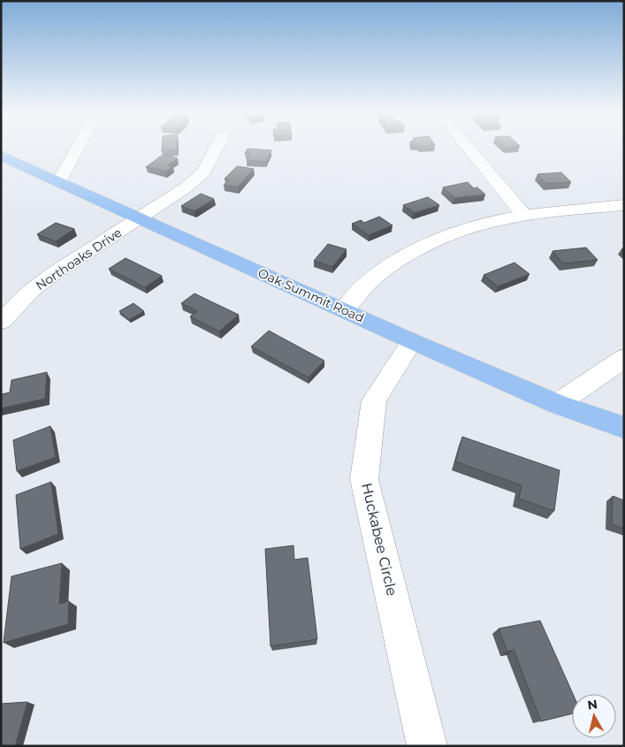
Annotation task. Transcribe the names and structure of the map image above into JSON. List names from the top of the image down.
{
  "streets": {
    "main road": ["Oak Summit Road"],
    "street": ["Northoaks Drive", "Huckabee Circle"]
  },
  "crossings": [
    ["Northoaks Drive", "Oak Summit Road"],
    ["Oak Summit Road", "Huckabee Circle"]
  ],
  "north": "top"
}
